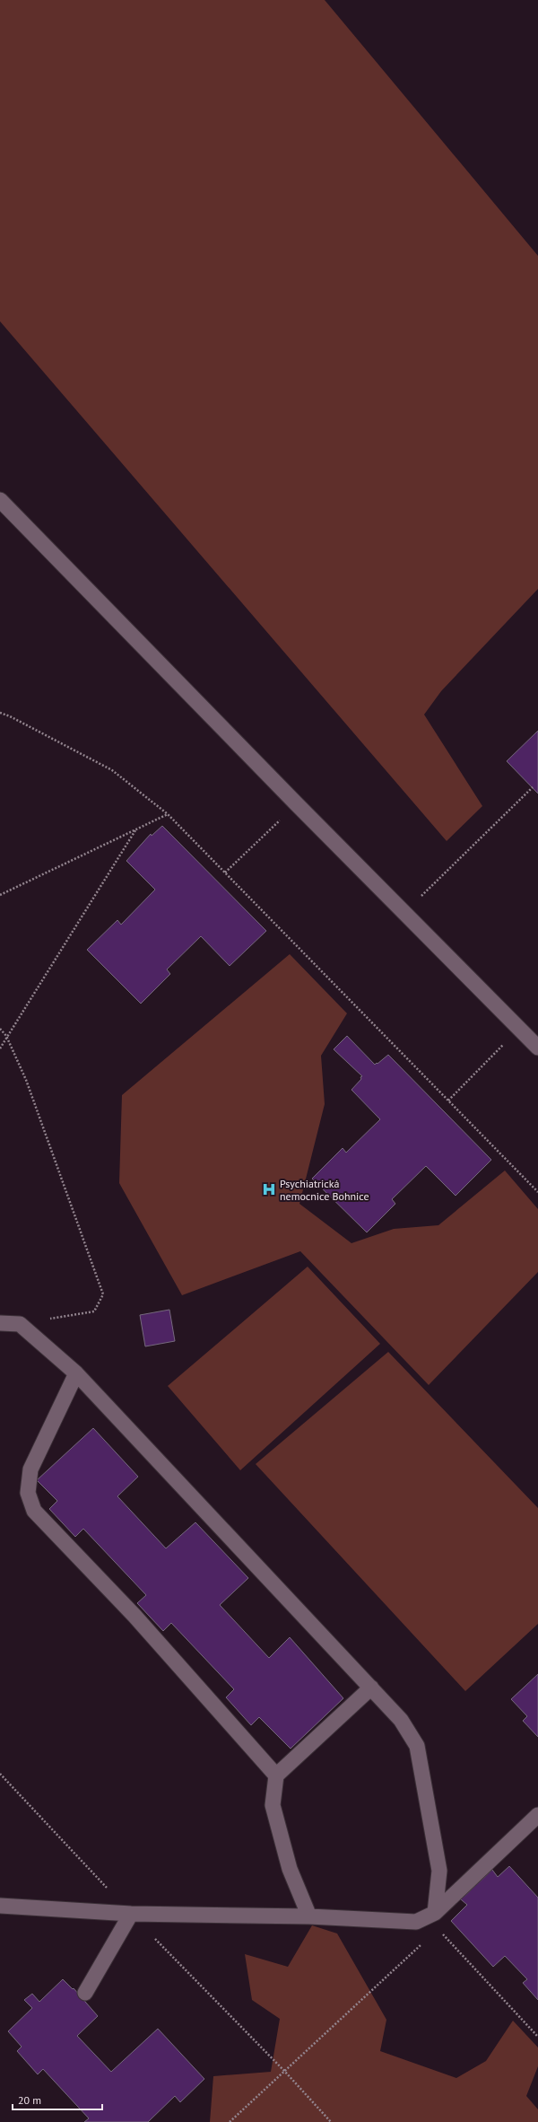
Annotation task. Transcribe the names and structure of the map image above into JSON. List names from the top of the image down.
{
  "places": {
    "hospital": ["Psychiatrická nemocnice Bohnice"]
  },
  "scale_bar": "20 m"
}
